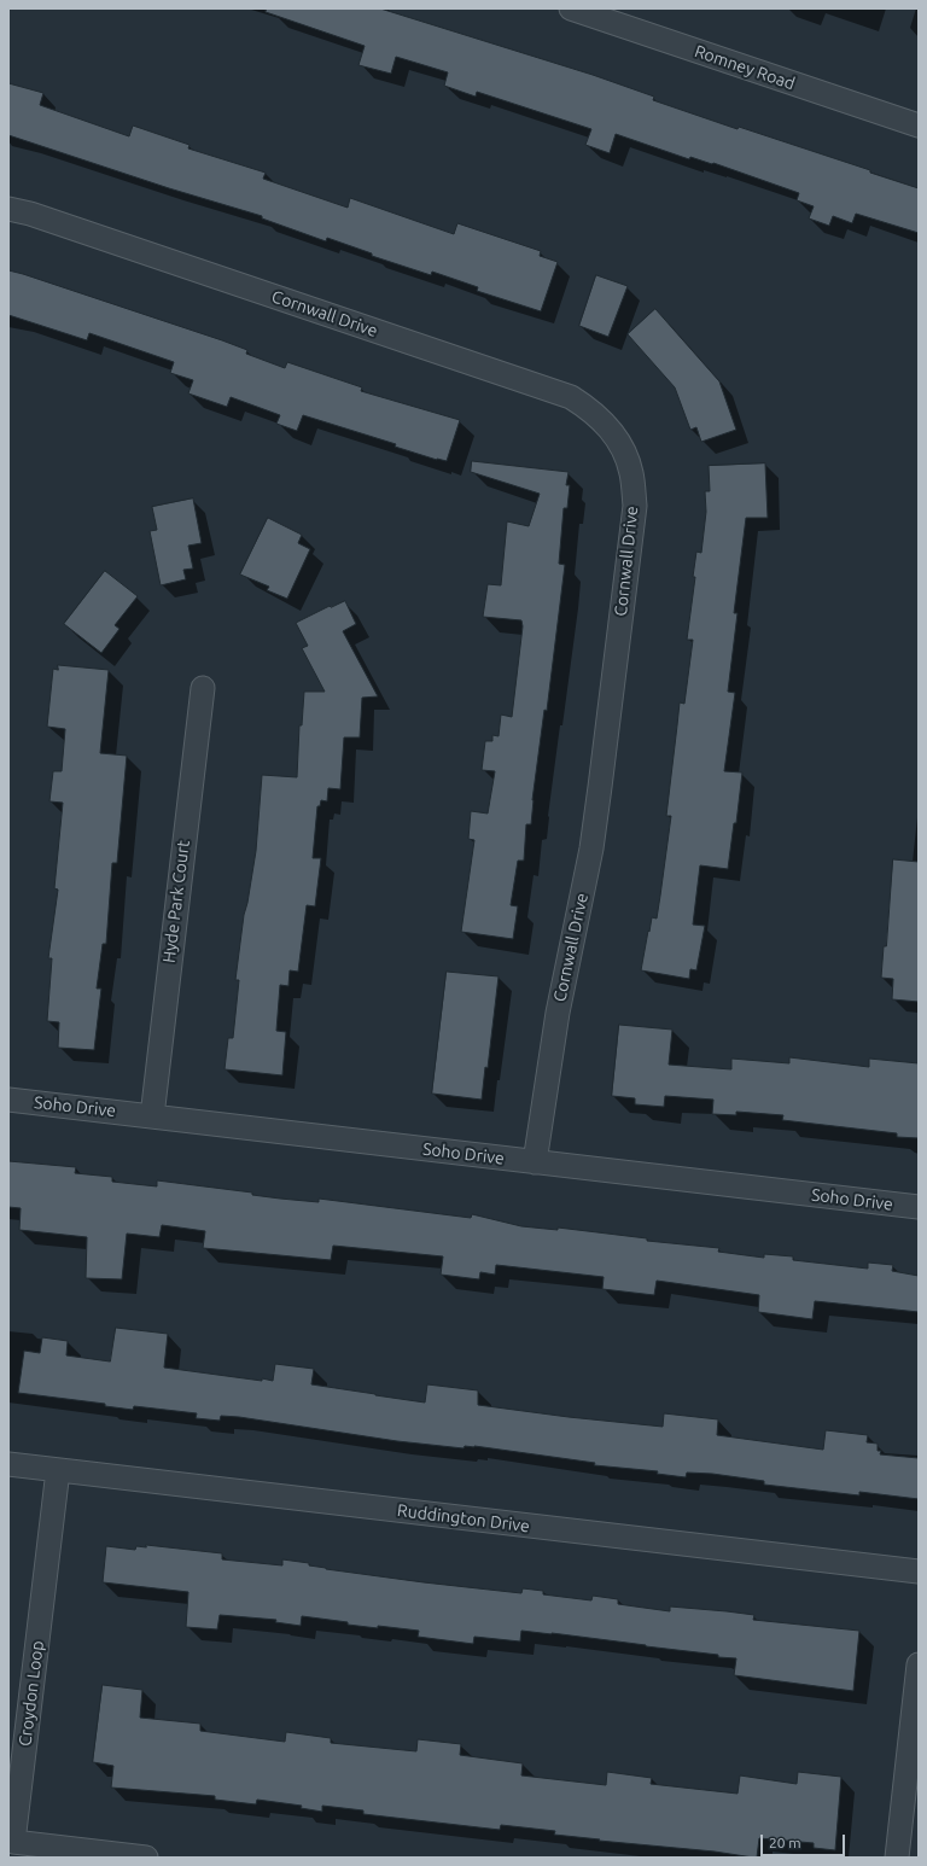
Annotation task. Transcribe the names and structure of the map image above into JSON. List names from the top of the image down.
{
  "streets": {
    "street": [
      "Romney Road",
      "Cornwall Drive",
      "Hyde Park Court",
      "Soho Drive",
      "Ruddington Drive",
      "Croydon Loop"
    ]
  },
  "crossings": [
    ["Cornwall Drive", "Soho Drive"],
    ["Hyde Park Court", "Soho Drive"],
    ["Ruddington Drive", "Croydon Loop"]
  ],
  "scale_bar": "20 m"
}
